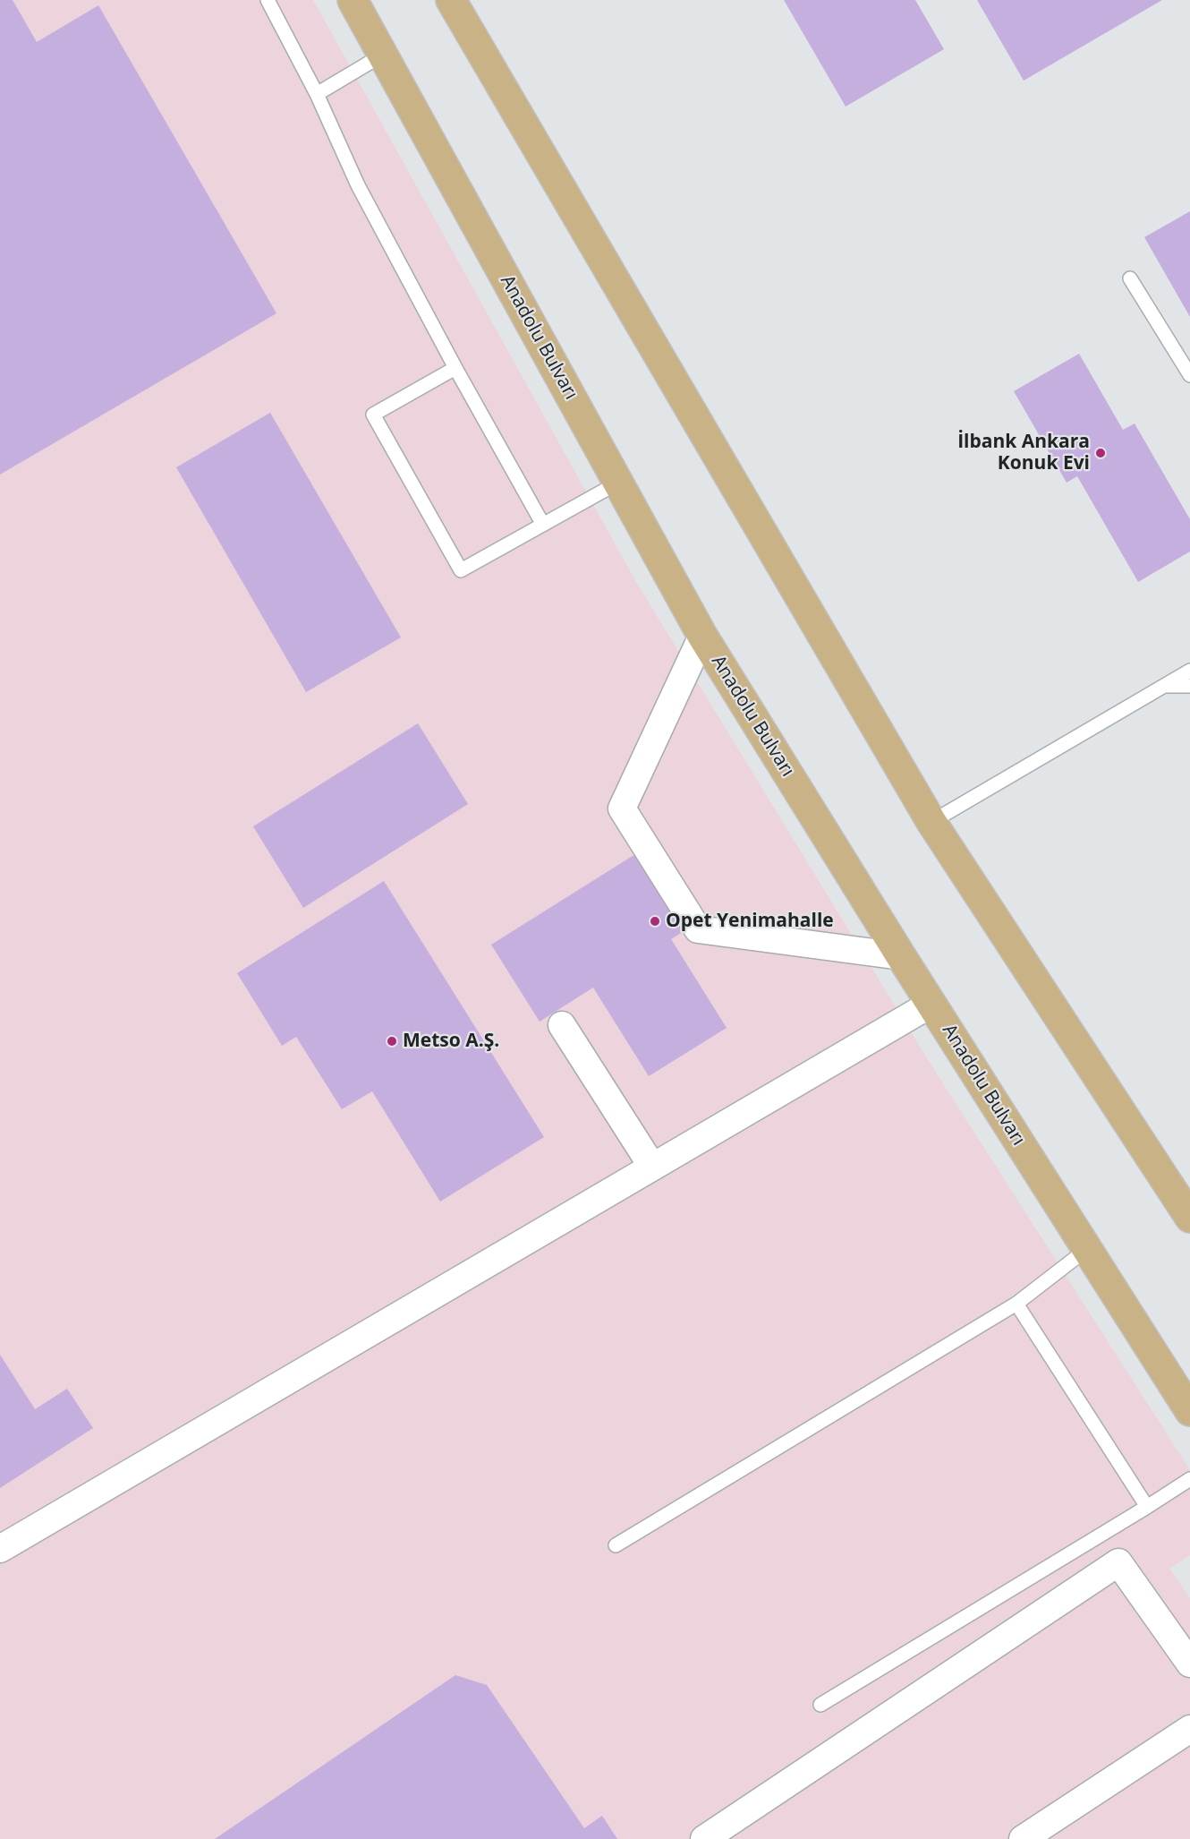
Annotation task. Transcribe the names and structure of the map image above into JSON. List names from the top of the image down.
{
  "streets": {
    "main road": ["Anadolu Bulvarı"]
  },
  "places": ["İlbank Ankara Konuk Evi", "Opet Yenimahalle", "Metso A.Ş."]
}
